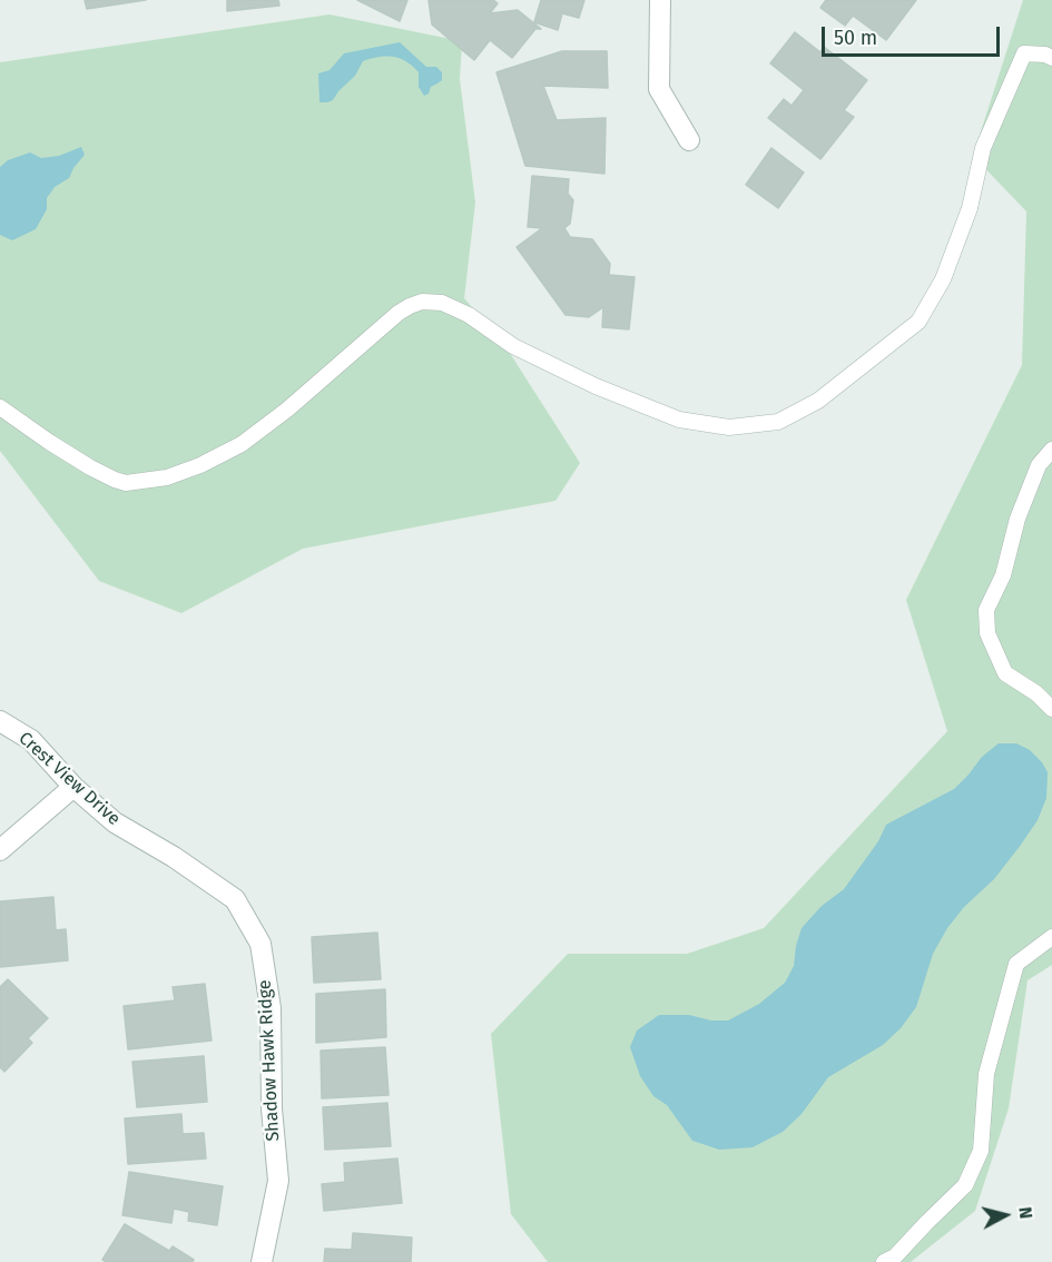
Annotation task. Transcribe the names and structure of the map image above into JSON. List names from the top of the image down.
{
  "streets": {
    "street": ["Crest View Drive", "Shadow Hawk Ridge"]
  },
  "crossings": [
    ["Crest View Drive", "Shadow Hawk Ridge"]
  ],
  "scale_bar": "50 m",
  "north": "right"
}
